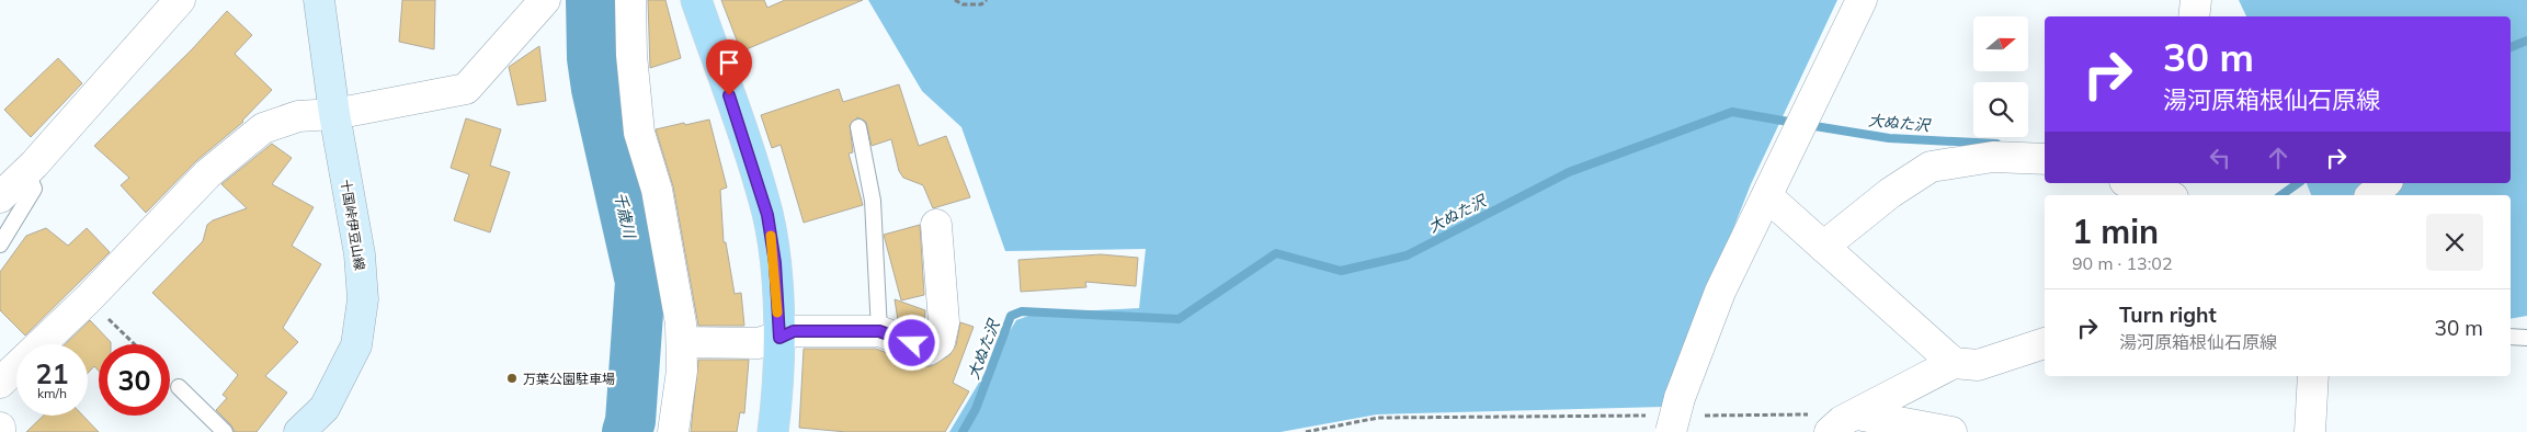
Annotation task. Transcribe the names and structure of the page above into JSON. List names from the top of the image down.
{
  "streets": {
    "main road": ["十国峠伊豆山線"]
  },
  "water": ["大ぬた沢", "千歳川"],
  "places": ["万葉公園駐車場"],
  "north": "right",
  "page": {
    "turn": ["30 m", "湯河原箱根仙石原線"],
    "heading": ["1 min", "90 m · 13:02"],
    "list": [
      {
        "name": "Turn right",
        "note": "湯河原箱根仙石原線",
        "value": "30 m"
      }
    ],
    "speed": "21 km/h",
    "limit": "30"
  }
}
